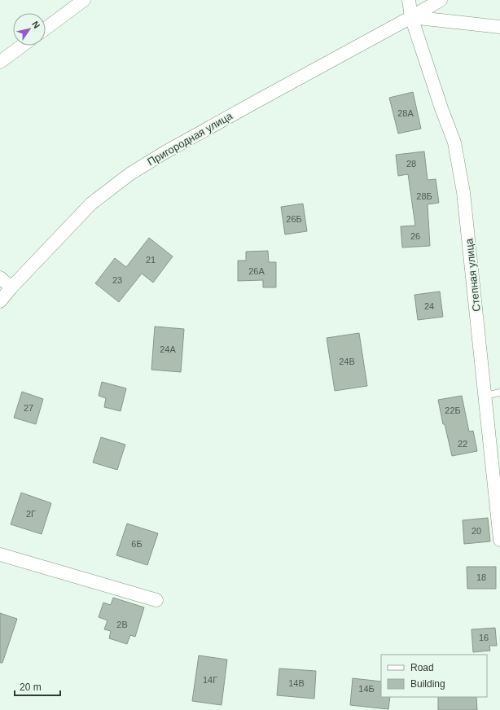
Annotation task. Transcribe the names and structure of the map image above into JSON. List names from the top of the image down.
{
  "streets": {
    "street": ["Пригородная улица", "Степная улица"]
  },
  "crossings": [
    ["Пригородная улица", "Степная улица"]
  ],
  "house_numbers": [
    "28А",
    "28",
    "28Б",
    "26Б",
    "26",
    "21",
    "26А",
    "23",
    "24",
    "24А",
    "24В",
    "27",
    "22Б",
    "22",
    "2Г",
    "20",
    "6Б",
    "18",
    "2В",
    "16",
    "14Г",
    "14В",
    "14Б"
  ],
  "legend": ["Road", "Building"],
  "scale_bar": "20 m",
  "north": "top right"
}
